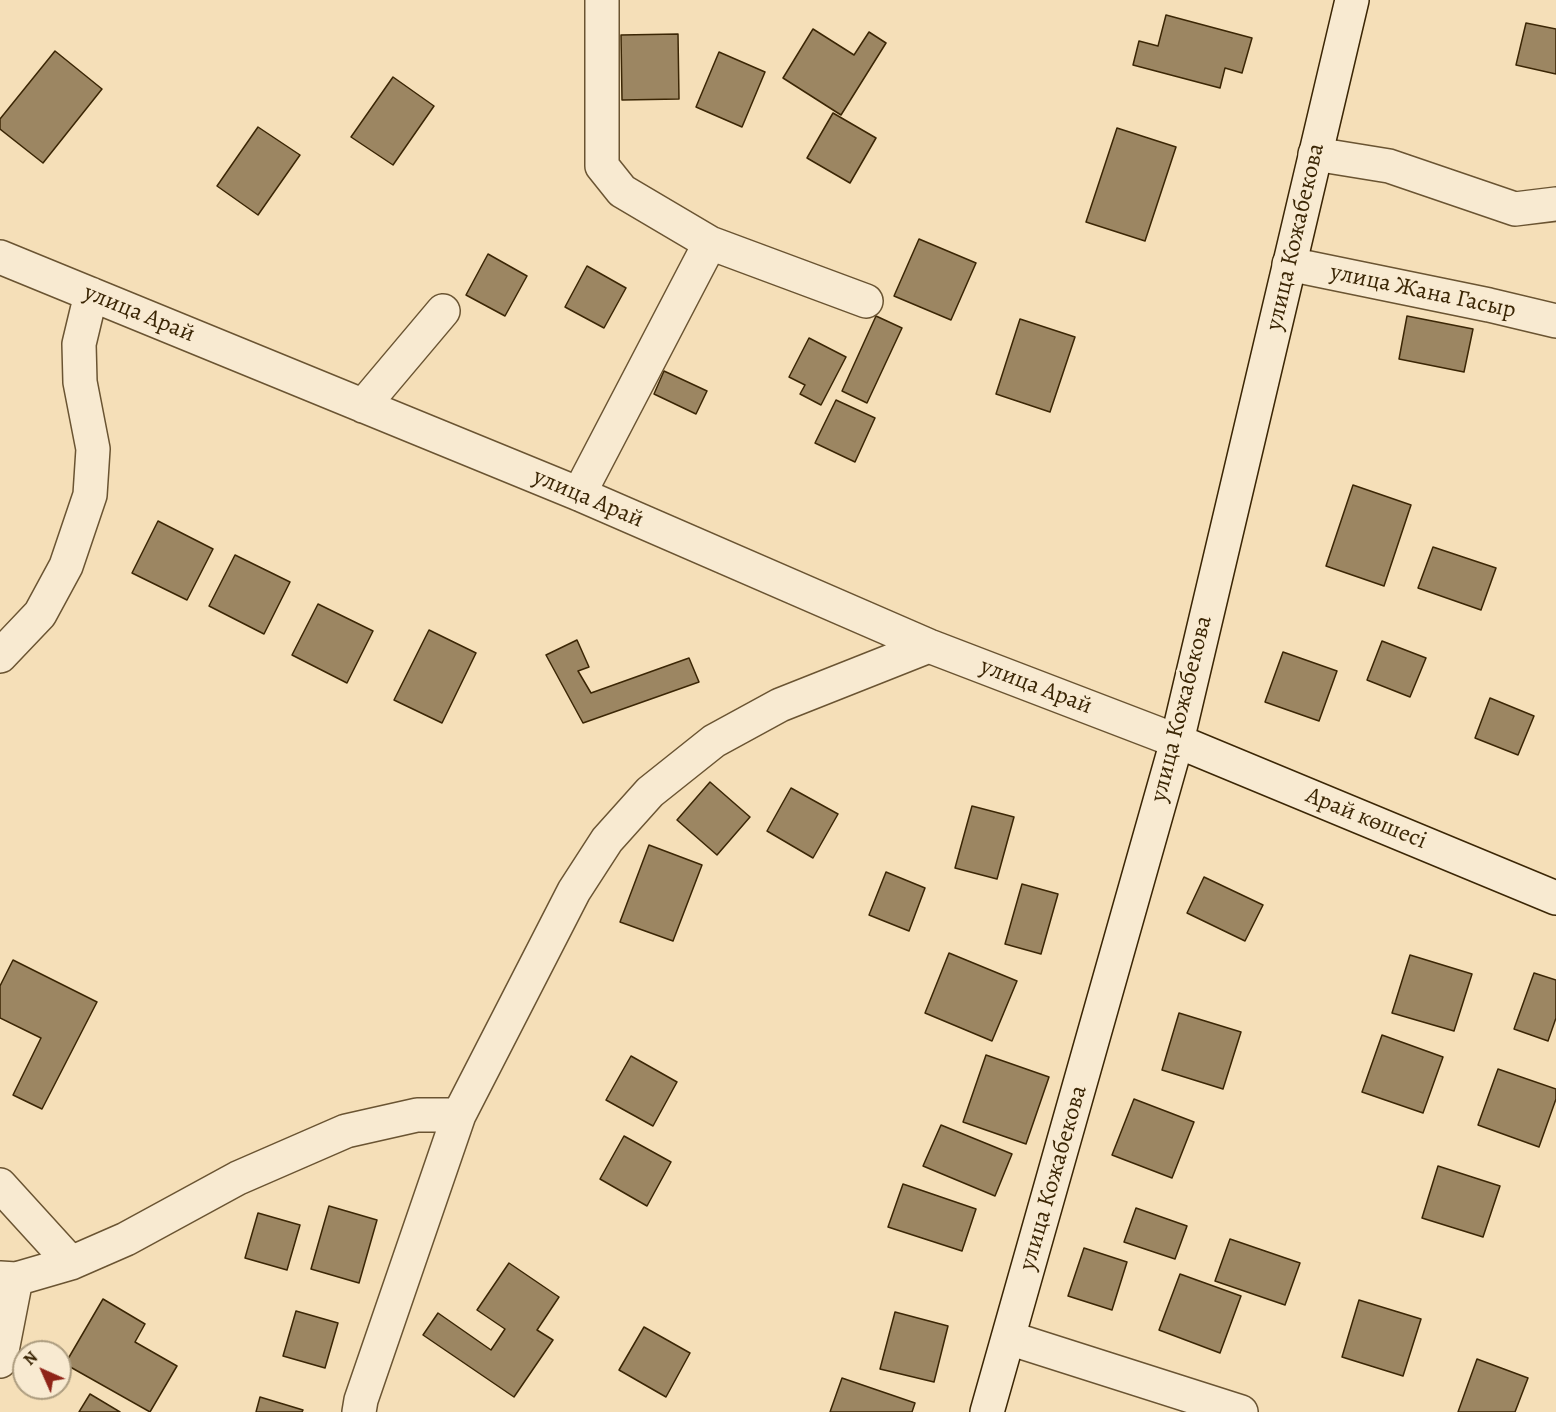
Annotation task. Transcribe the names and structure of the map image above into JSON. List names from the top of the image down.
{
  "streets": {
    "street": [
      "улица Кожабекова",
      "улица Жана Гасыр",
      "улица Арай",
      "Арай көшесі"
    ]
  },
  "crossings": [
    ["улица Кожабекова", "улица Жана Гасыр"],
    ["улица Кожабекова", "улица Арай"],
    ["улица Кожабекова", "Арай көшесі"],
    ["улица Арай", "Арай көшесі"]
  ],
  "north": "top left"
}
